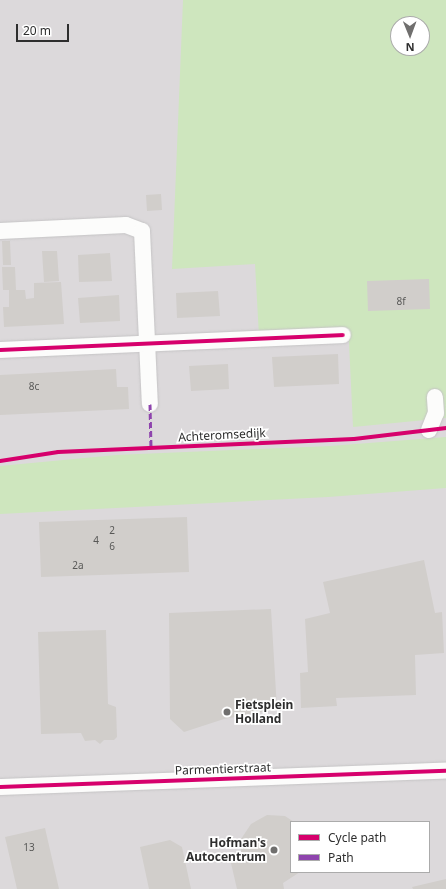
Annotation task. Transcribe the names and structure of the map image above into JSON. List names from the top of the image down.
{
  "streets": {
    "street": ["Parmentierstraat"],
    "cycle path": ["Achteromsedijk"]
  },
  "places": ["Fietsplein Holland", "Hofman's Autocentrum"],
  "house_numbers": [
    "8f",
    "8c",
    "2",
    "4",
    "6",
    "2a",
    "13"
  ],
  "legend": ["Cycle path", "Path"],
  "scale_bar": "20 m",
  "north": "bottom"
}
